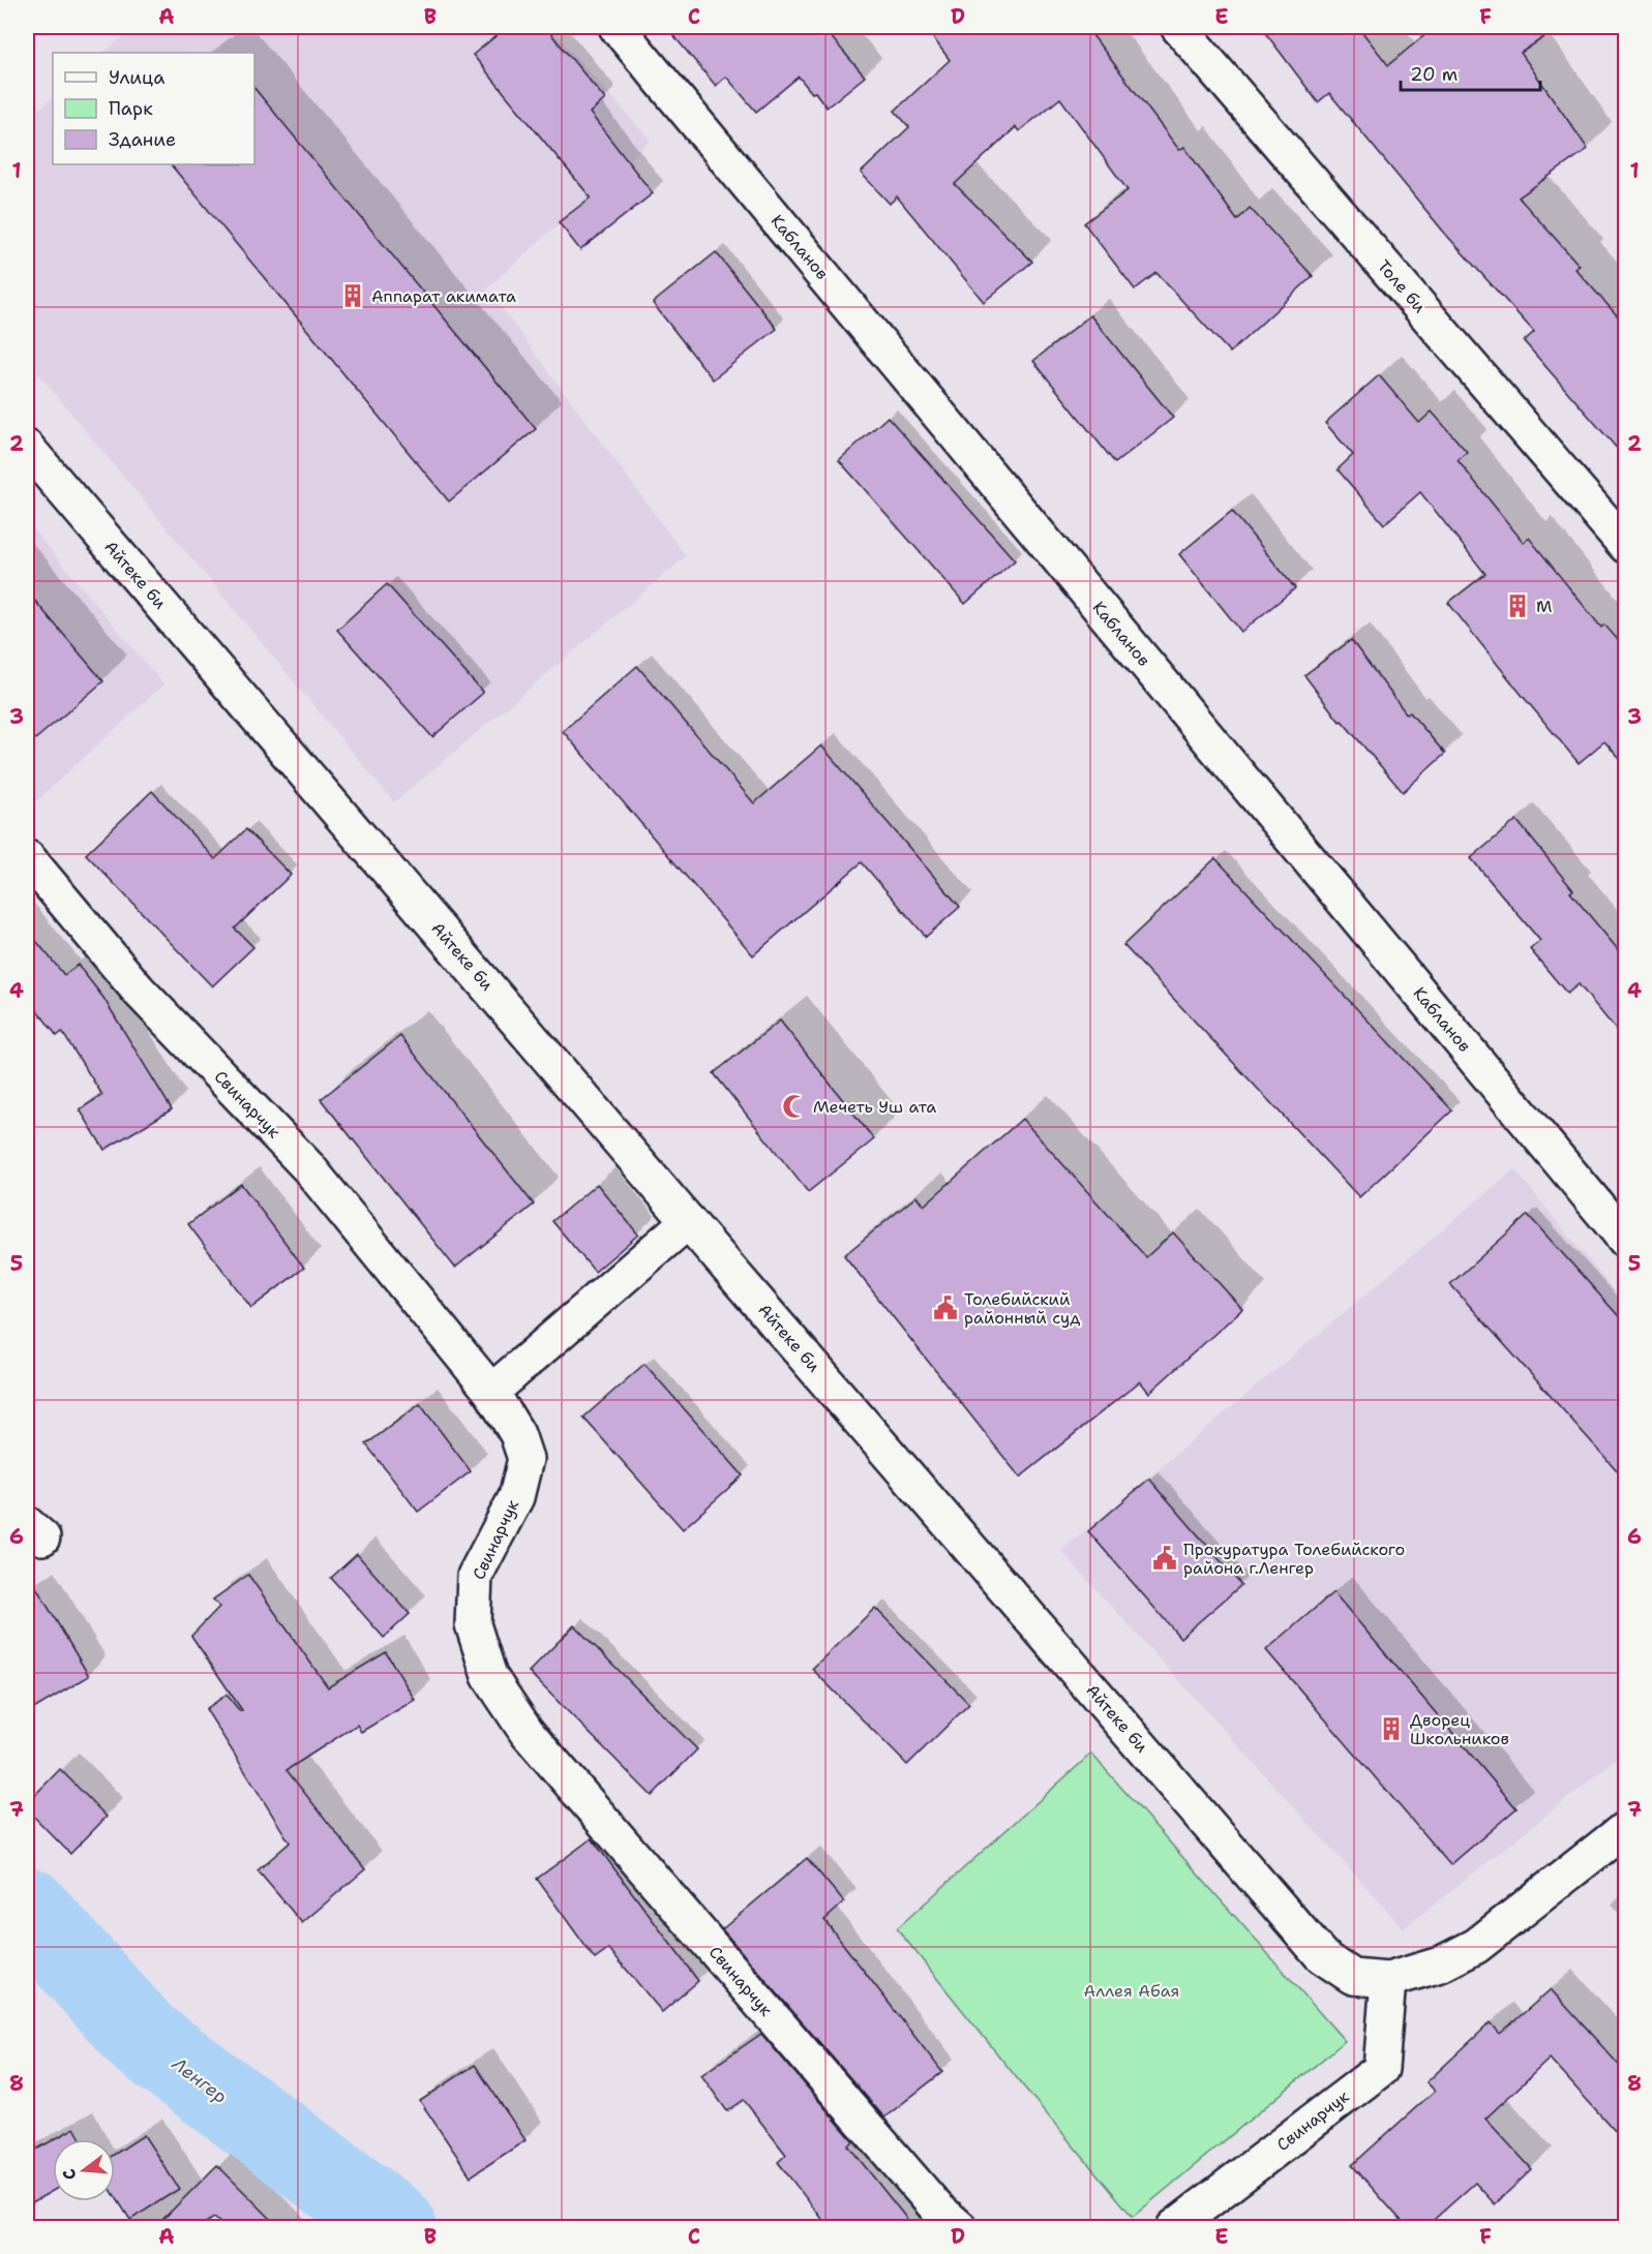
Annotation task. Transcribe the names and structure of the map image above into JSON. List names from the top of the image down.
{
  "streets": {
    "street": [
      "Кабланов",
      "Толе би",
      "Айтеке би",
      "Свинарчук"
    ]
  },
  "crossings": [
    ["Айтеке би", "Свинарчук"]
  ],
  "water": ["Ленгер"],
  "parks": ["Аллея Абая"],
  "places": {
    "building": ["Аппарат акимата", "M", "Дворец Школьников"],
    "mosque": ["Мечеть Уш ата"],
    "public building": ["Толебийский районный суд", "Прокуратура Толебийского района г.Ленгер"]
  },
  "legend": ["Улица", "Парк", "Здание"],
  "scale_bar": "20 m",
  "north": "left",
  "grid": {
    "columns": [
      "A",
      "B",
      "C",
      "D",
      "E",
      "F"
    ],
    "rows": [
      "1",
      "2",
      "3",
      "4",
      "5",
      "6",
      "7",
      "8"
    ]
  }
}
